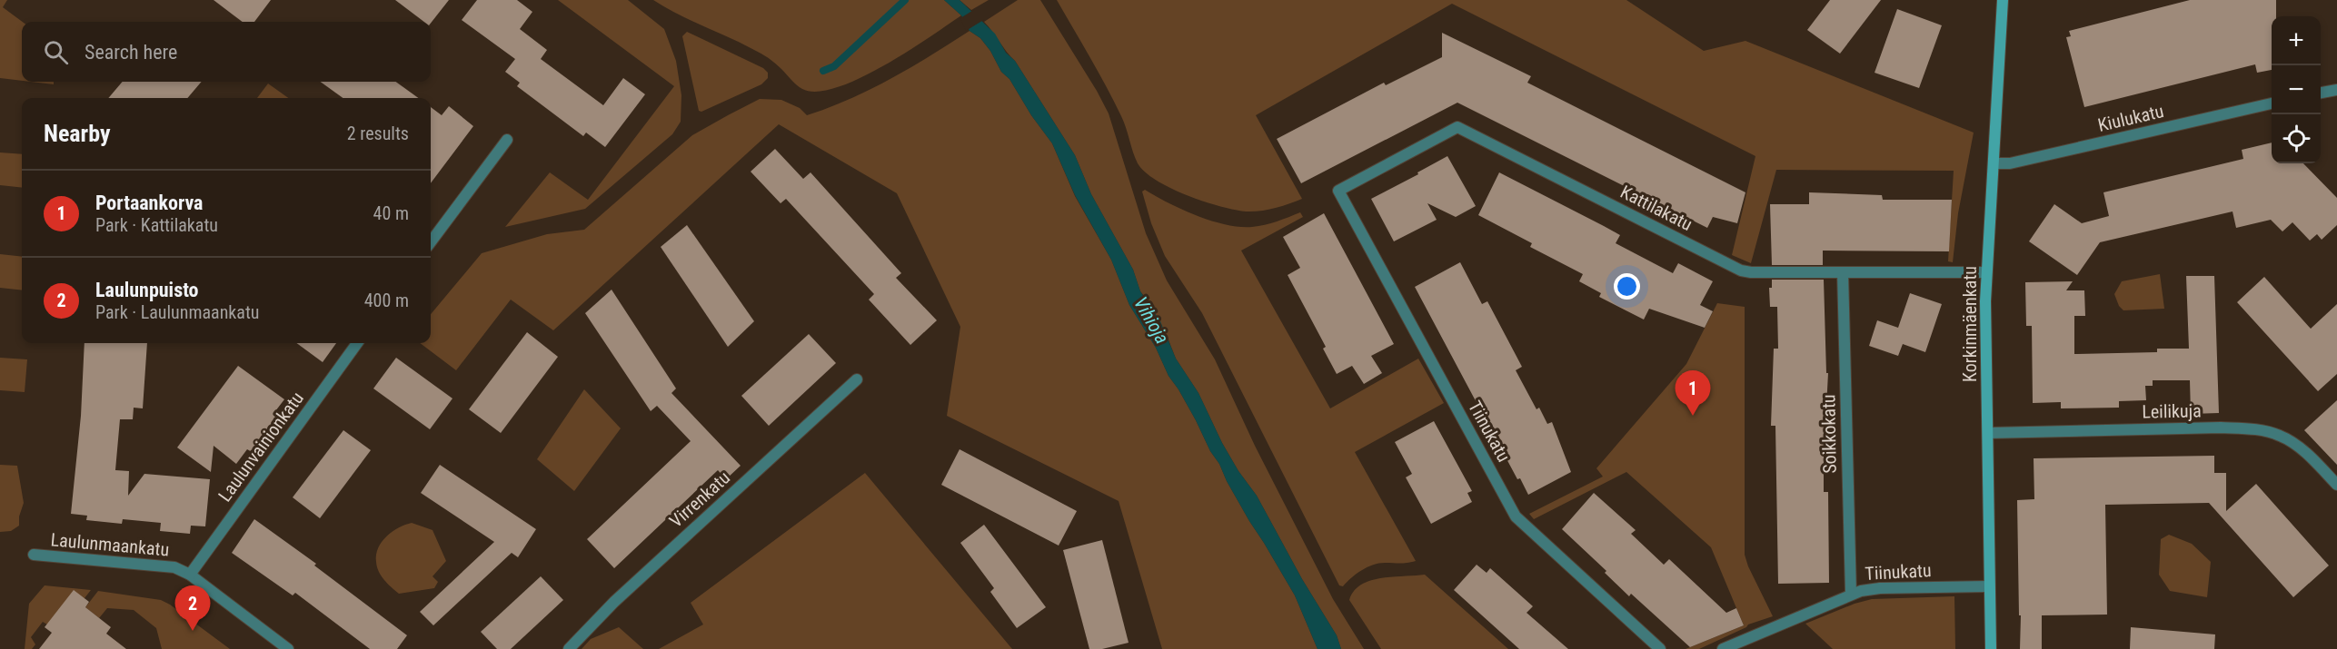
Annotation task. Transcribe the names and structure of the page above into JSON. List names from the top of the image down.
{
  "streets": {
    "street": [
      "Kiulukatu",
      "Kattilakatu",
      "Korkinmäenkatu",
      "Leilikuja",
      "Tiinukatu",
      "Soikkokatu",
      "Laulunvainionkatu",
      "Virrenkatu",
      "Laulunmaankatu"
    ]
  },
  "crossings": [
    ["Kiulukatu", "Korkinmäenkatu"],
    ["Kattilakatu", "Korkinmäenkatu"],
    ["Kattilakatu", "Tiinukatu"],
    ["Kattilakatu", "Soikkokatu"],
    ["Korkinmäenkatu", "Leilikuja"],
    ["Korkinmäenkatu", "Tiinukatu"],
    ["Tiinukatu", "Soikkokatu"],
    ["Laulunvainionkatu", "Laulunmaankatu"]
  ],
  "water": ["Vihioja"],
  "page": {
    "map_buttons": ["+", "−"],
    "search": "Search here",
    "heading": ["Nearby", "2 results"],
    "list": [
      {
        "mark": "1",
        "name": "Portaankorva",
        "note": "Park · Kattilakatu",
        "value": "40 m"
      },
      {
        "mark": "2",
        "name": "Laulunpuisto",
        "note": "Park · Laulunmaankatu",
        "value": "400 m"
      }
    ],
    "pins": ["1", "2"]
  }
}
